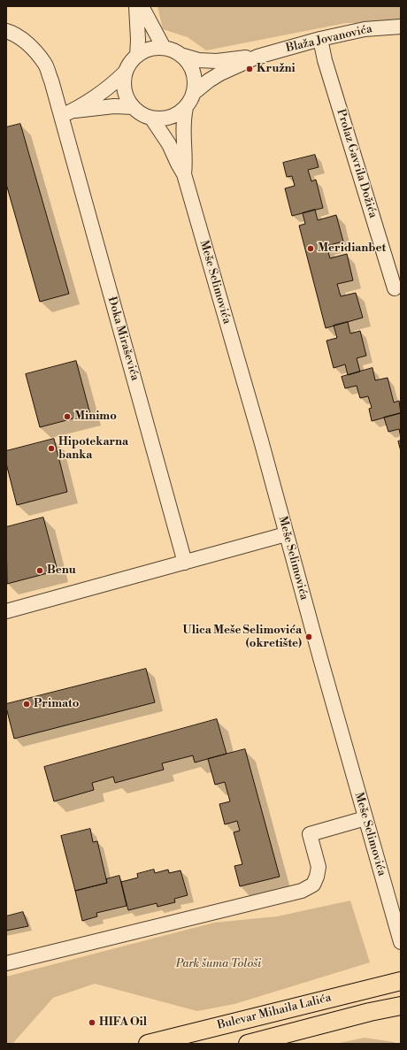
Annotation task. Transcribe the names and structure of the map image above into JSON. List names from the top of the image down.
{
  "streets": {
    "main road": ["Bulevar Mihaila Lalića"],
    "street": [
      "Blaža Jovanovića",
      "Prolaz Gavrila Dožića",
      "Meše Selimovića",
      "Đoka Miraševića"
    ]
  },
  "crossings": [
    ["Blaža Jovanovića", "Prolaz Gavrila Dožića"],
    ["Blaža Jovanovića", "Meše Selimovića"]
  ],
  "parks": ["Park šuma Tološi"],
  "places": [
    "Kružni",
    "Meridianbet",
    "Minimo",
    "Hipotekarna banka",
    "Benu",
    "Ulica Meše Selimovića (okretište)",
    "Primato",
    "HIFA Oil"
  ]
}
